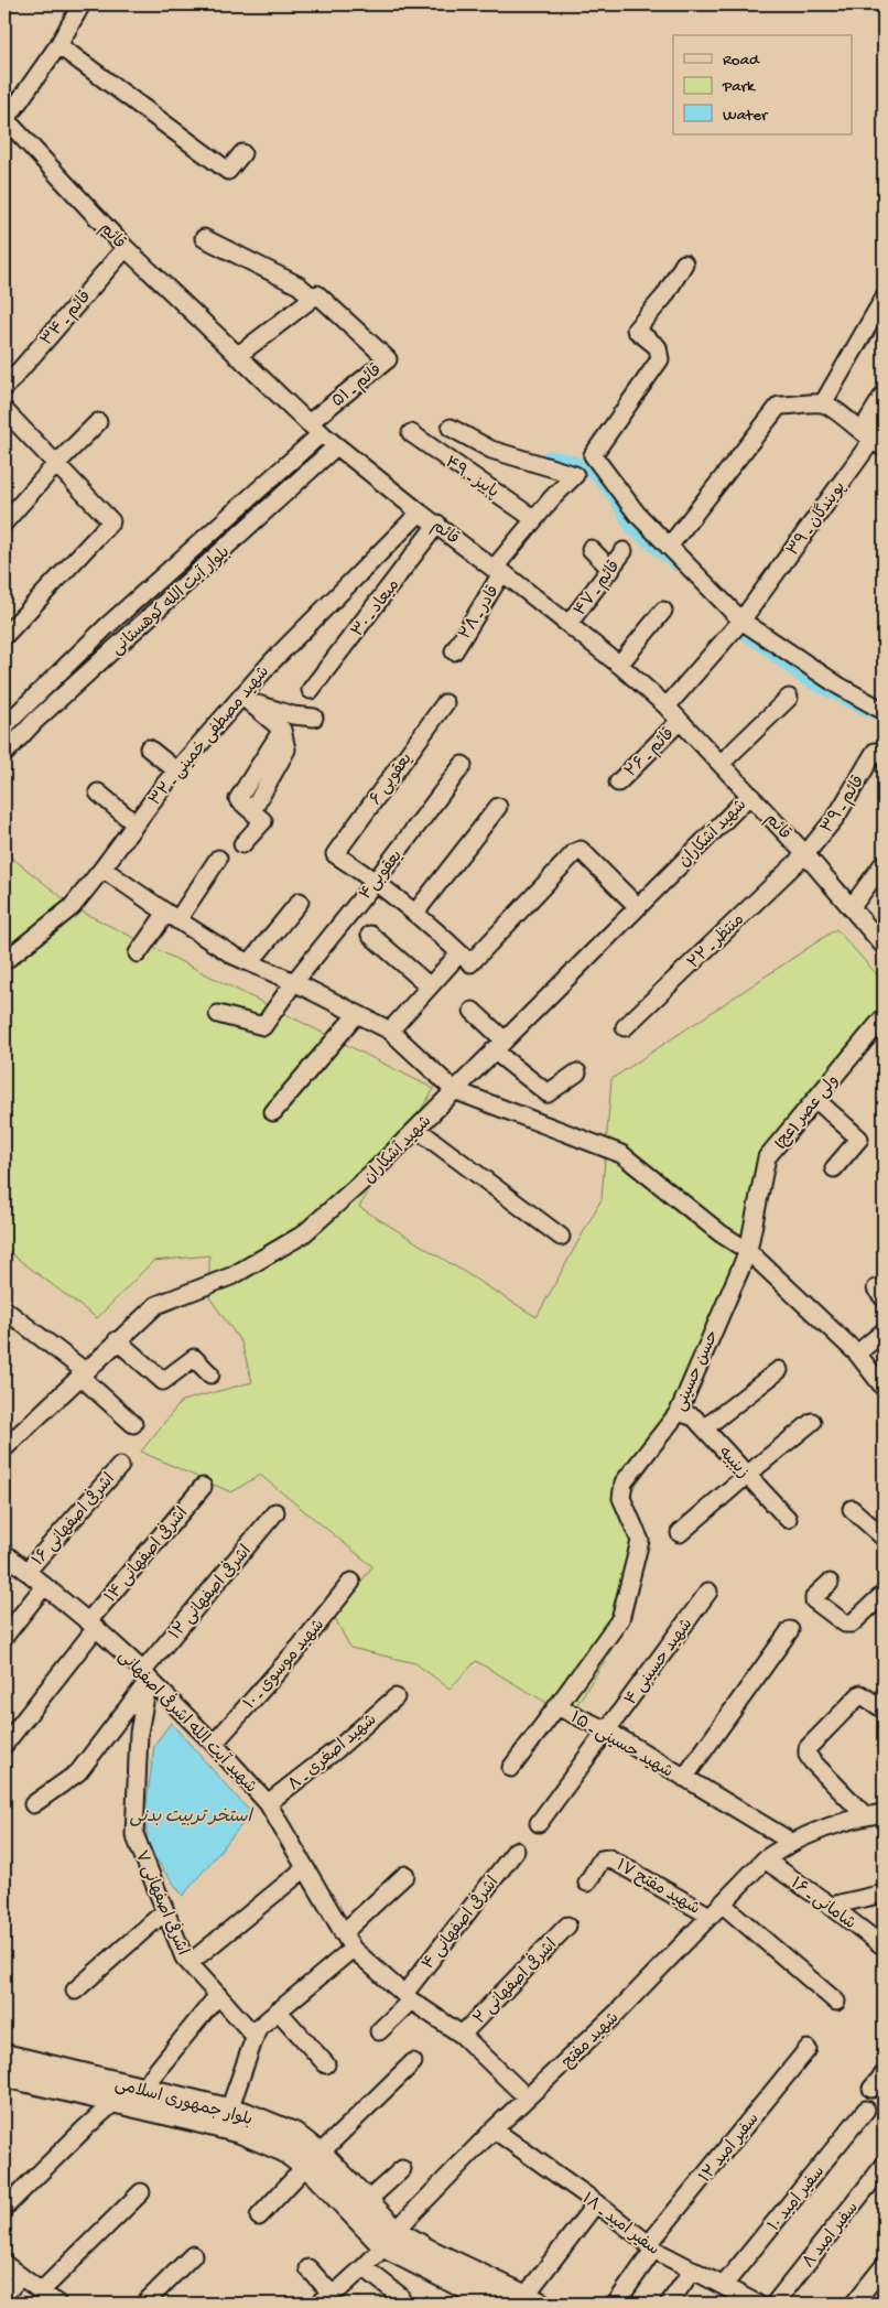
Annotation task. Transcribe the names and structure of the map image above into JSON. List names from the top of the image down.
{
  "streets": {
    "main road": ["بلوار جمهوری اسلامی"],
    "street": [
      "قائم",
      "قائم ـ ۳۴",
      "قائم ـ ۵۱",
      "پاییز ـ ۴۹",
      "پویندگان ـ ۳۹",
      "قائم ـ ۴۷",
      "بلوار آیت الله کوهستانی",
      "میعاد ـ ۳۰",
      "قادر ـ ۲۸",
      "شهید مصطفی خمینی ـ ۳۲",
      "قائم ـ ۲۶",
      "یعقوبی ۶",
      "قائم ـ ۳۹",
      "شهید آشکاران",
      "یعقوبی۴",
      "منتظر ـ ۲۲",
      "ولی عصر (عج)",
      "حسن حسینی",
      "زینبیه",
      "اشرفی اصفهانی ۱۶",
      "اشرفی اصفهانی ۱۴",
      "اشرفی اصفهانی ۱۲",
      "شهید حسینی ۴",
      "شهید موسوی ـ ۱۰",
      "شهید آیت الله اشرفی اصفهانی",
      "شهید حسینی ـ ۱۵",
      "شهید اصغری ـ ۸",
      "شهید مفتح ۱۷",
      "اشرفی اصفهانی ۷",
      "شامانی ـ ۱۶",
      "اشرفی اصفهانی ۴",
      "اشرفی اصفهانی ۲",
      "شهید مفتح",
      "سفیر امید ۱۲",
      "سفیر امید ۱۰",
      "سفیر امید ـ ۱۸",
      "سفیر امید ۸"
    ]
  },
  "crossings": [
    ["قائم", "قائم ـ ۳۴"],
    ["قائم", "قائم ـ ۵۱"],
    ["قائم", "پویندگان ـ ۳۹"],
    ["قائم", "قائم ـ ۴۷"],
    ["قائم", "بلوار آیت الله کوهستانی"],
    ["قائم", "میعاد ـ ۳۰"],
    ["قائم", "قادر ـ ۲۸"],
    ["قائم", "شهید مصطفی خمینی ـ ۳۲"],
    ["قائم", "قائم ـ ۲۶"],
    ["قائم", "قائم ـ ۳۹"],
    ["قائم", "شهید آشکاران"],
    ["قائم", "منتظر ـ ۲۲"],
    ["قائم ـ ۵۱", "بلوار آیت الله کوهستانی"],
    ["یعقوبی ۶", "یعقوبی۴"],
    ["قائم ـ ۳۹", "منتظر ـ ۲۲"],
    ["ولی عصر (عج)", "حسن حسینی"],
    ["حسن حسینی", "زینبیه"],
    ["حسن حسینی", "شهید حسینی ـ ۱۵"],
    ["اشرفی اصفهانی ۱۶", "شهید آیت الله اشرفی اصفهانی"],
    ["اشرفی اصفهانی ۱۴", "شهید آیت الله اشرفی اصفهانی"],
    ["اشرفی اصفهانی ۱۲", "شهید آیت الله اشرفی اصفهانی"],
    ["اشرفی اصفهانی ۱۲", "اشرفی اصفهانی ۷"],
    ["شهید حسینی ۴", "شهید حسینی ـ ۱۵"],
    ["شهید موسوی ـ ۱۰", "شهید آیت الله اشرفی اصفهانی"],
    ["شهید آیت الله اشرفی اصفهانی", "شهید اصغری ـ ۸"],
    ["شهید آیت الله اشرفی اصفهانی", "اشرفی اصفهانی ۷"],
    ["شهید آیت الله اشرفی اصفهانی", "اشرفی اصفهانی ۴"],
    ["شهید آیت الله اشرفی اصفهانی", "اشرفی اصفهانی ۲"],
    ["شهید آیت الله اشرفی اصفهانی", "شهید مفتح"],
    ["شهید حسینی ـ ۱۵", "شهید مفتح"],
    ["شهید مفتح ۱۷", "شهید مفتح"],
    ["شامانی ـ ۱۶", "شهید مفتح"],
    ["شهید مفتح", "بلوار جمهوری اسلامی"],
    ["شهید مفتح", "سفیر امید ـ ۱۸"],
    ["سفیر امید ۱۲", "سفیر امید ـ ۱۸"],
    ["سفیر امید ۱۰", "سفیر امید ـ ۱۸"]
  ],
  "water": ["استخر تربیت بدنی"],
  "legend": ["Road", "Park", "Water"]
}
